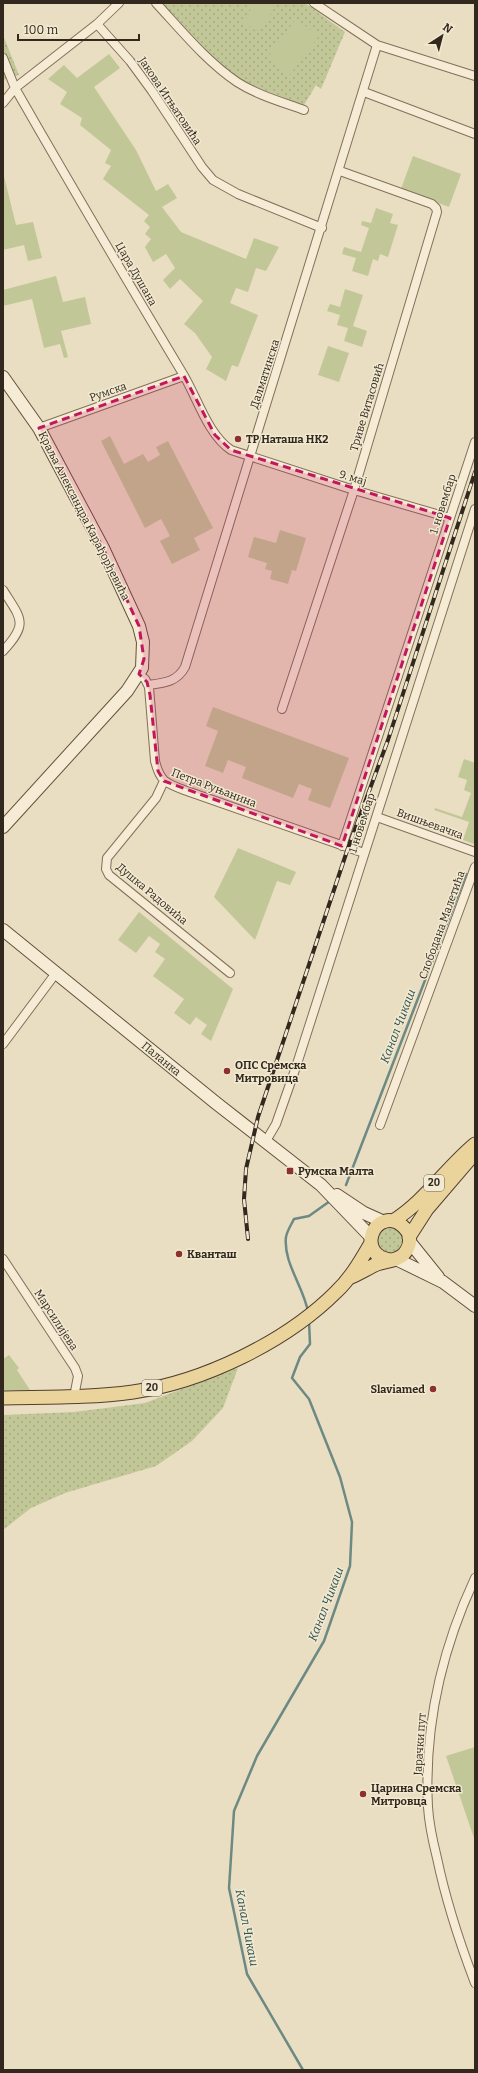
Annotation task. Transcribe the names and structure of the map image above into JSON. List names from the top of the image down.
{
  "streets": {
    "main road": ["Краља Александра Карађорђевића", "Паланка", "20"],
    "street": [
      "Јакова Игњатовића",
      "Цара Душана",
      "Далматинска",
      "Румска",
      "Триве Витасовић",
      "9. мај",
      "1. новембар",
      "Петра Руњанина",
      "Вишњевачка",
      "Душка Радовића",
      "Слободана Малетића",
      "Марсилијева",
      "Јарачки пут"
    ]
  },
  "crossings": [
    ["Јакова Игњатовића", "Далматинска"],
    ["Цара Душана", "Далматинска"],
    ["Цара Душана", "Румска"],
    ["Цара Душана", "9. мај"],
    ["Далматинска", "Триве Витасовић"],
    ["Далматинска", "9. мај"],
    ["Далматинска", "Петра Руњанина"],
    ["Румска", "Краља Александра Карађорђевића"],
    ["Триве Витасовић", "9. мај"],
    ["9. мај", "1. новембар"],
    ["1. новембар", "Петра Руњанина"],
    ["1. новембар", "Вишњевачка"],
    ["1. новембар", "Паланка"],
    ["Петра Руњанина", "Душка Радовића"],
    ["Паланка", "20"],
    ["20", "Марсилијева"]
  ],
  "water": ["Канал Чикаш"],
  "places": {
    "other": [
      "ТР Наташа НК2",
      "ОПС Сремска Митровица",
      "Кванташ",
      "Slaviamed",
      "Царина Сремска Митровца"
    ],
    "transit": ["Румска Малта"]
  },
  "scale_bar": "100 m",
  "north": "top right"
}
